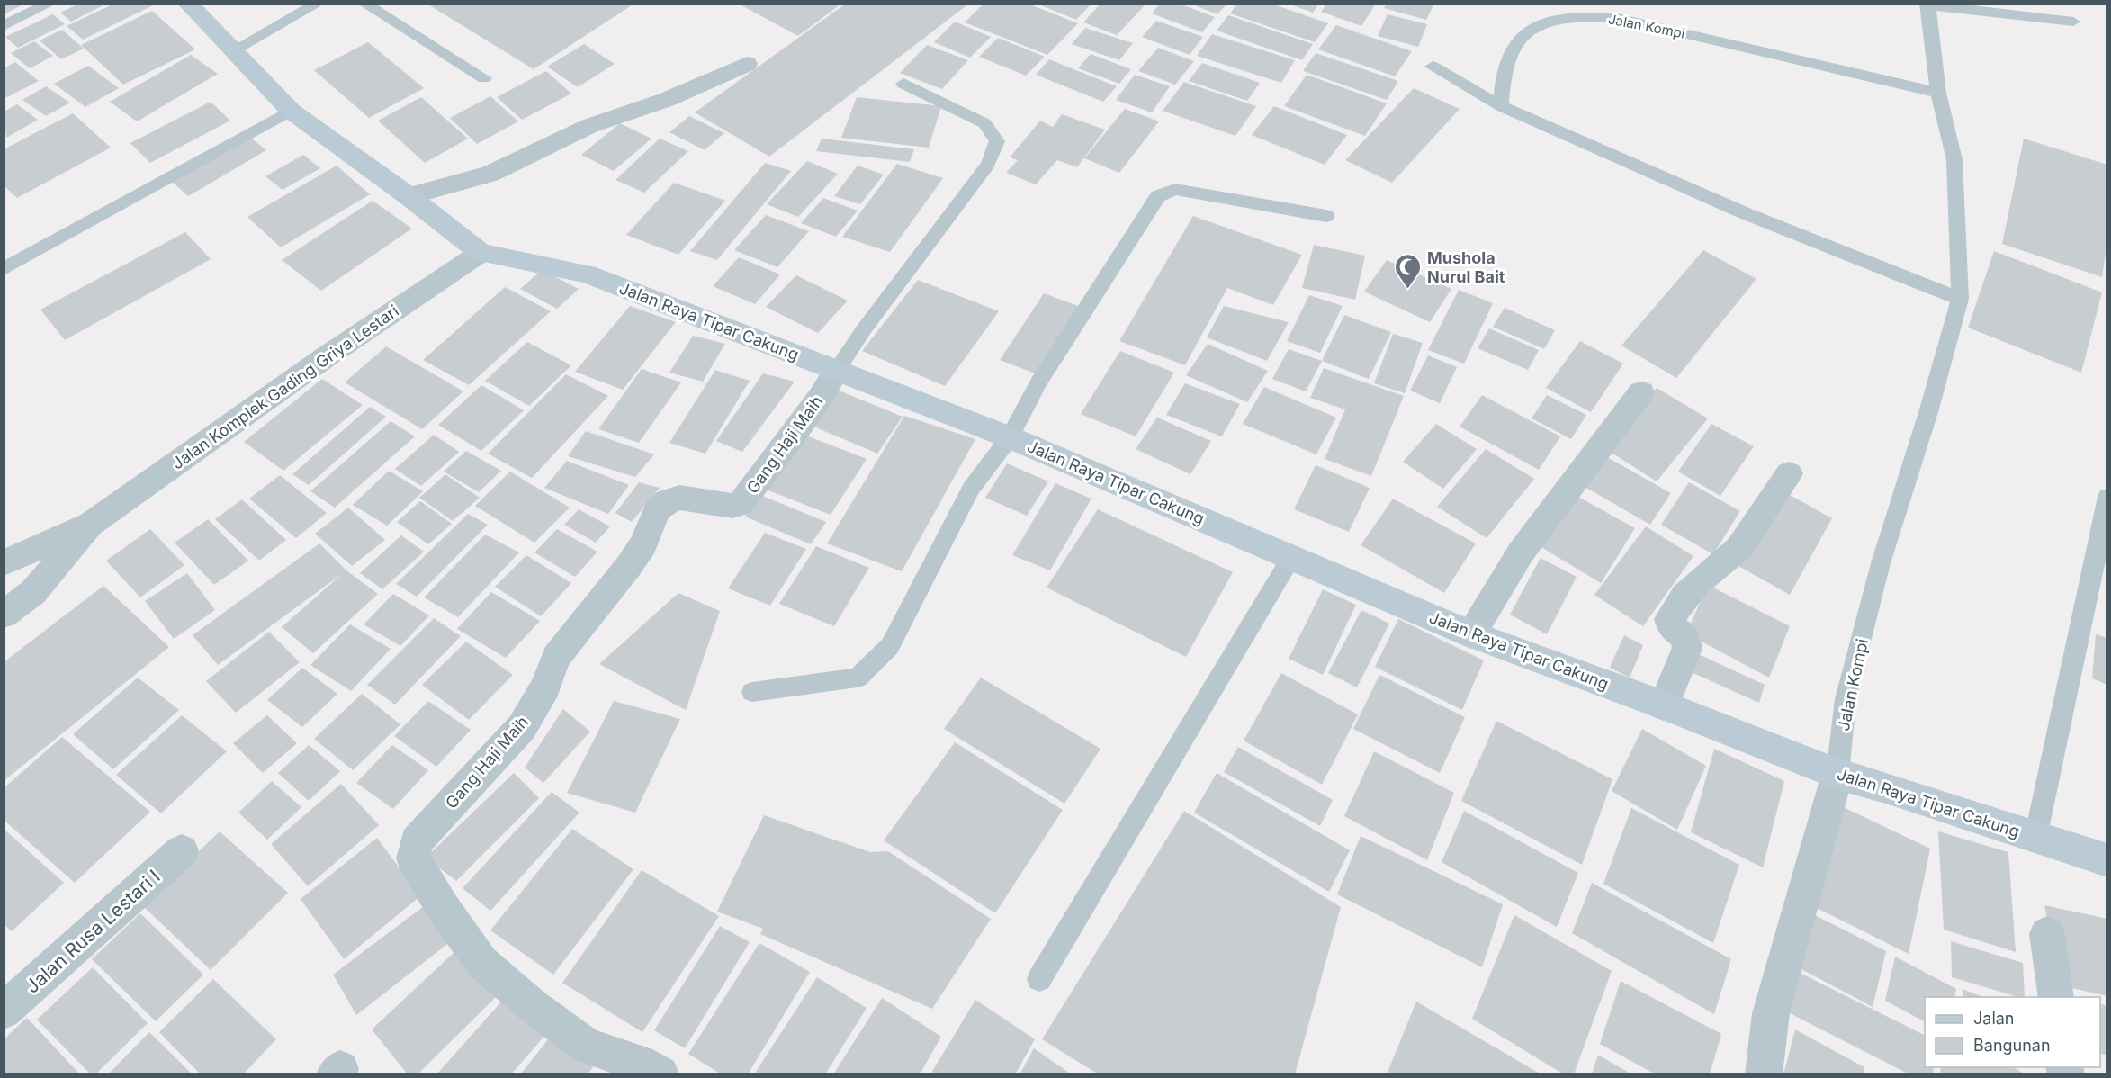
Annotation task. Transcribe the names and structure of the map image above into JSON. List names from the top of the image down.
{
  "streets": {
    "street": [
      "Jalan Kompi",
      "Jalan Raya Tipar Cakung",
      "Jalan Komplek Gading Griya Lestari",
      "Gang Haji Maih",
      "Jalan Rusa Lestari I"
    ]
  },
  "crossings": [
    ["Jalan Kompi", "Jalan Raya Tipar Cakung"],
    ["Jalan Raya Tipar Cakung", "Jalan Komplek Gading Griya Lestari"],
    ["Jalan Raya Tipar Cakung", "Gang Haji Maih"]
  ],
  "places": {
    "mosque": ["Mushola Nurul Bait"]
  },
  "legend": ["Jalan", "Bangunan"]
}
